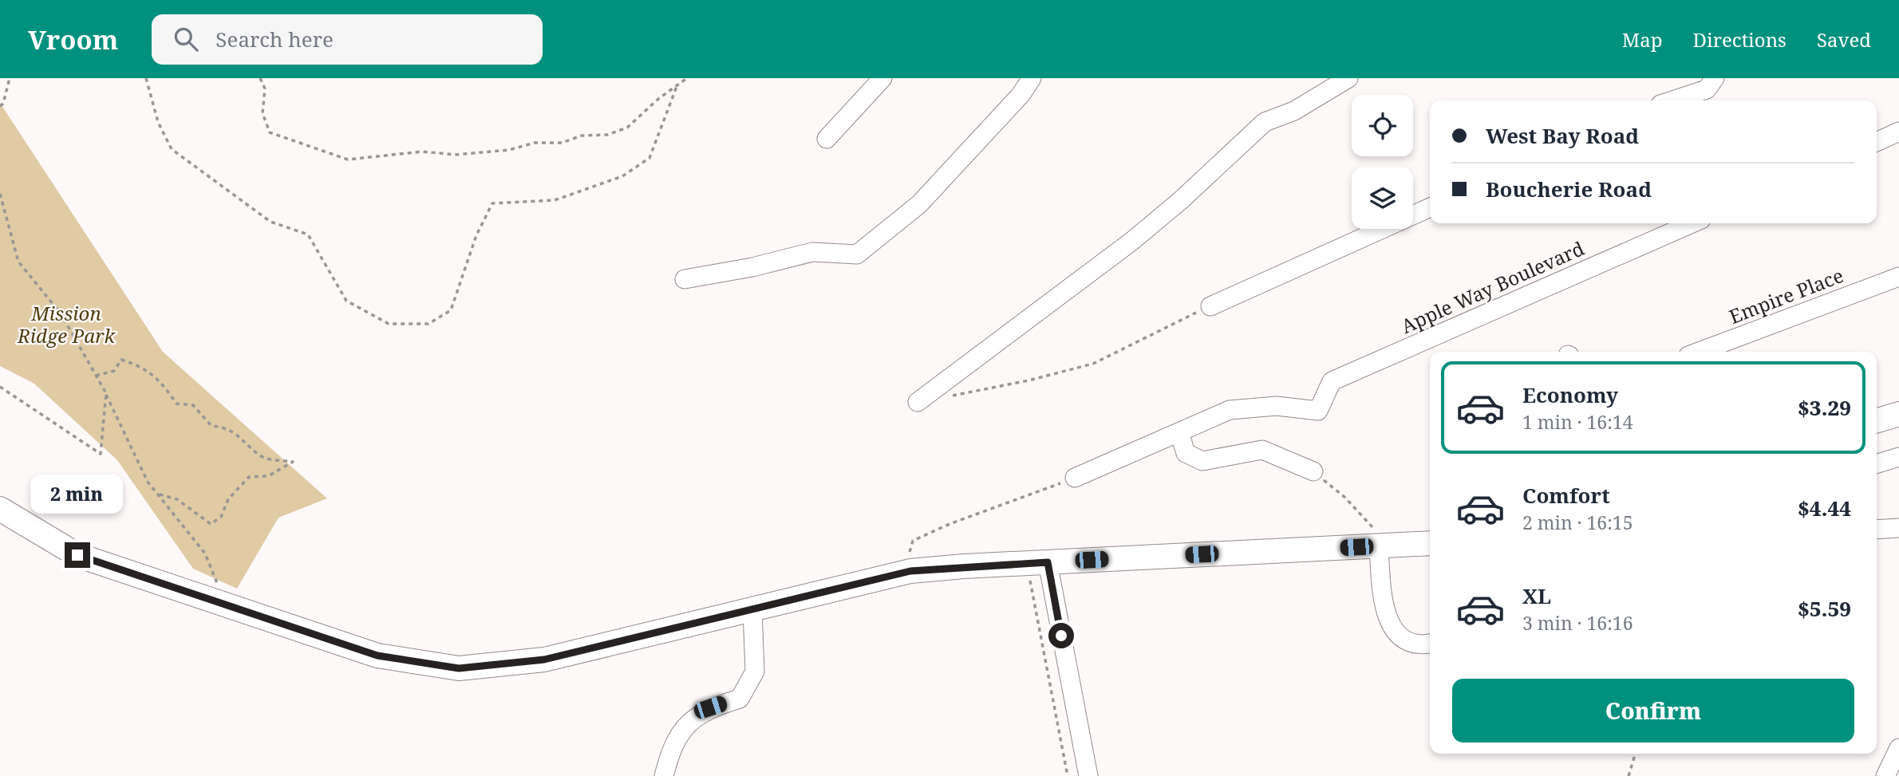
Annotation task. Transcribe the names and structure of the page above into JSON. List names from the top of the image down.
{
  "streets": {
    "street": ["Apple Way Boulevard", "Empire Place"]
  },
  "parks": ["Mission Ridge Park"],
  "page": {
    "header": "Vroom",
    "search": "Search here",
    "nav": ["Map", "Directions", "Saved"],
    "banner": ["West Bay Road", "Boucherie Road"],
    "list": [
      {
        "name": "Economy",
        "note": "1 min · 16:14",
        "value": "$3.29"
      },
      {
        "name": "Comfort",
        "note": "2 min · 16:15",
        "value": "$4.44"
      },
      {
        "name": "XL",
        "note": "3 min · 16:16",
        "value": "$5.59"
      }
    ],
    "bubble": "2 min",
    "buttons": "Confirm"
  }
}
